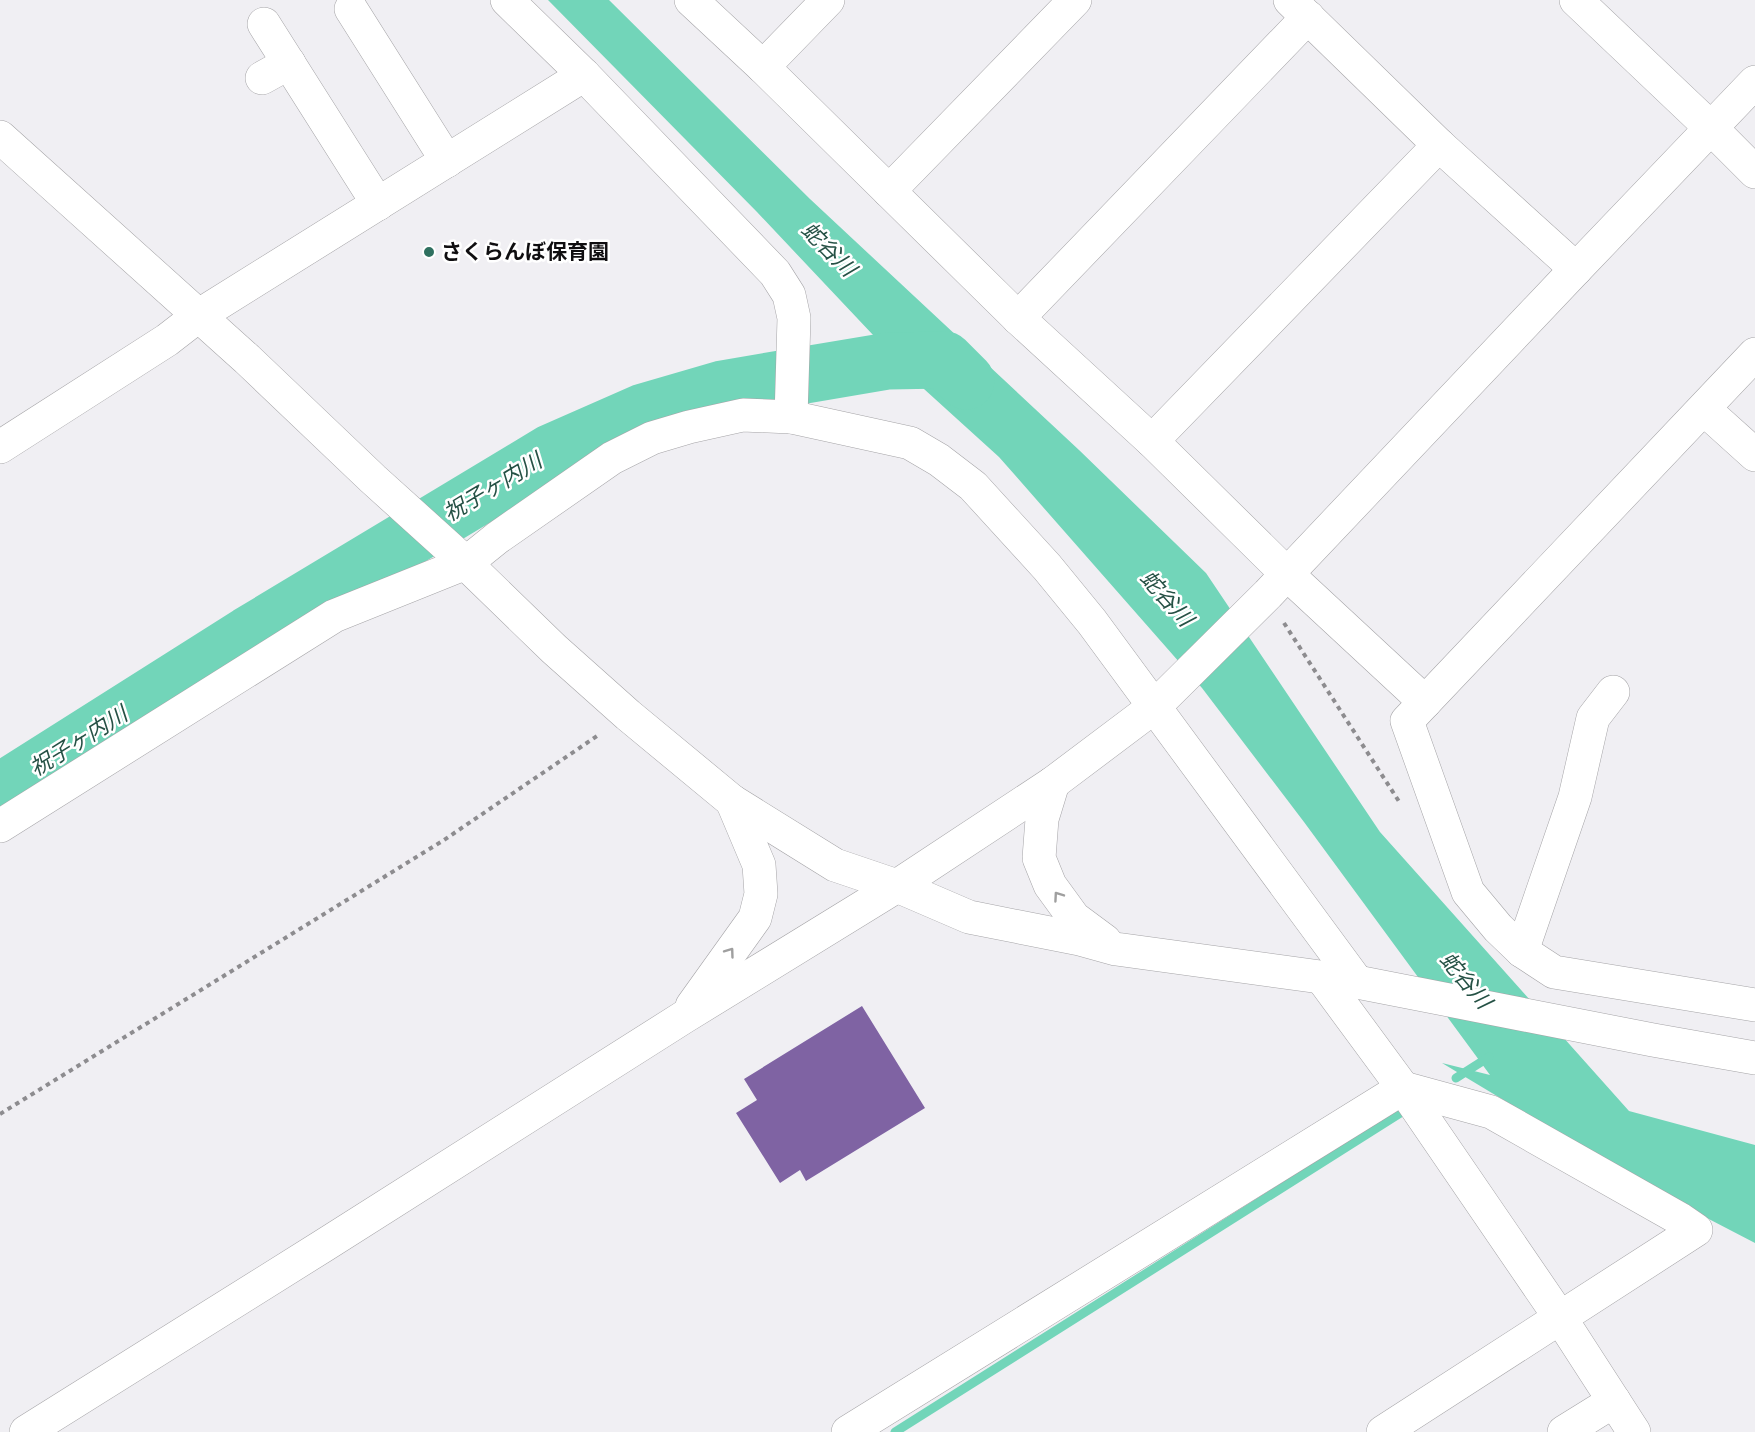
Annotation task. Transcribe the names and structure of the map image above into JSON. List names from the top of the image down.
{
  "water": ["蛇谷川", "祝子ヶ内川"],
  "places": ["さくらんぼ保育園"]
}
